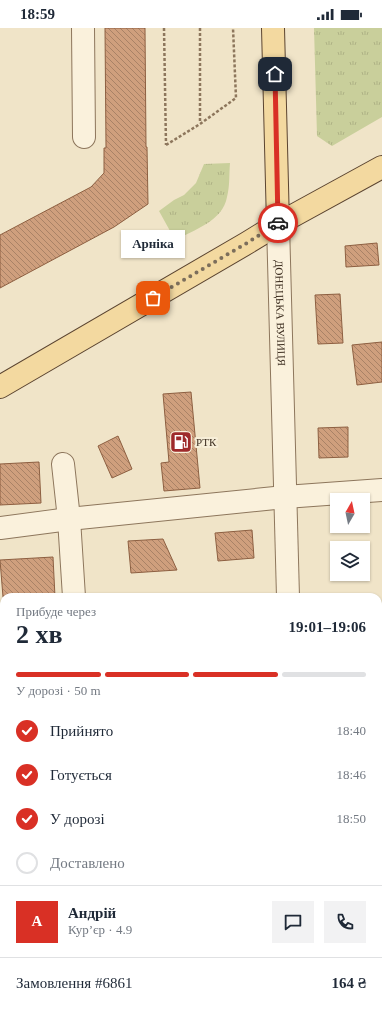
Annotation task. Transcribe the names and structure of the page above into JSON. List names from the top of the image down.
{
  "streets": {
    "main road": ["ДОНЕЦЬКА ВУЛИЦЯ"]
  },
  "places": {
    "other": ["Арніка"],
    "fuel station": ["РТК"]
  },
  "north": "top",
  "page": {
    "status": "18:59",
    "bubble": "Арніка",
    "heading": ["2 хв", "Прибуде через", "19:01–19:06"],
    "panel": [
      "Андрій",
      "Кур’єр · 4.9",
      "Замовлення #6861",
      "164 ₴"
    ],
    "bar": "У дорозі · 50 m",
    "list": [
      ["Прийнято", "18:40"],
      ["Готується", "18:46"],
      ["У дорозі", "18:50"],
      "Доставлено"
    ],
    "round": "А"
  }
}
